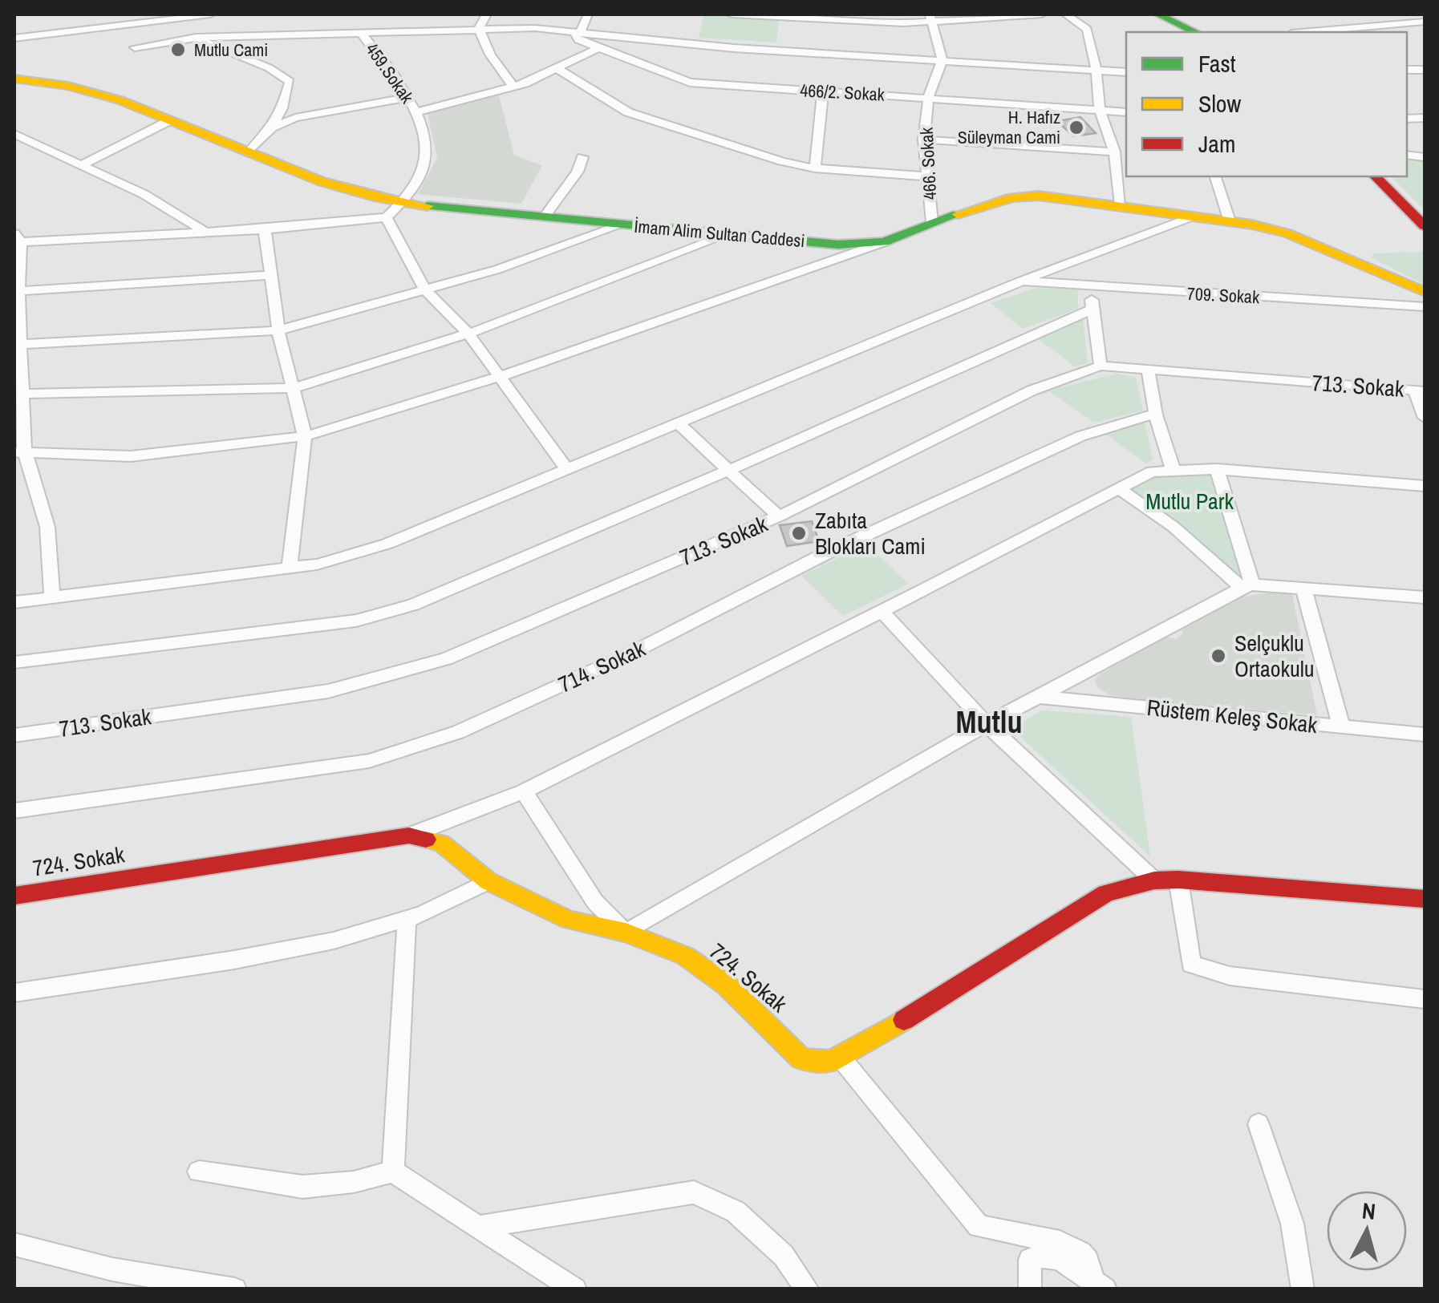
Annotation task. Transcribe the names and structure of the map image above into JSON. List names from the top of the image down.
{
  "streets": {
    "street": [
      "459.Sokak",
      "466/2. Sokak",
      "466. Sokak",
      "İmam Alim Sultan Caddesi",
      "709. Sokak",
      "713. Sokak",
      "714. Sokak",
      "Rüstem Keleş Sokak",
      "724. Sokak"
    ]
  },
  "crossings": [
    ["459.Sokak", "İmam Alim Sultan Caddesi"],
    ["466/2. Sokak", "466. Sokak"],
    ["466. Sokak", "İmam Alim Sultan Caddesi"]
  ],
  "districts": ["Mutlu"],
  "parks": ["Mutlu Park"],
  "places": [
    "Mutlu Cami",
    "H. Hafız Süleyman Cami",
    "Zabıta Blokları Cami",
    "Selçuklu Ortaokulu"
  ],
  "legend": ["Fast", "Slow", "Jam"],
  "north": "top"
}
